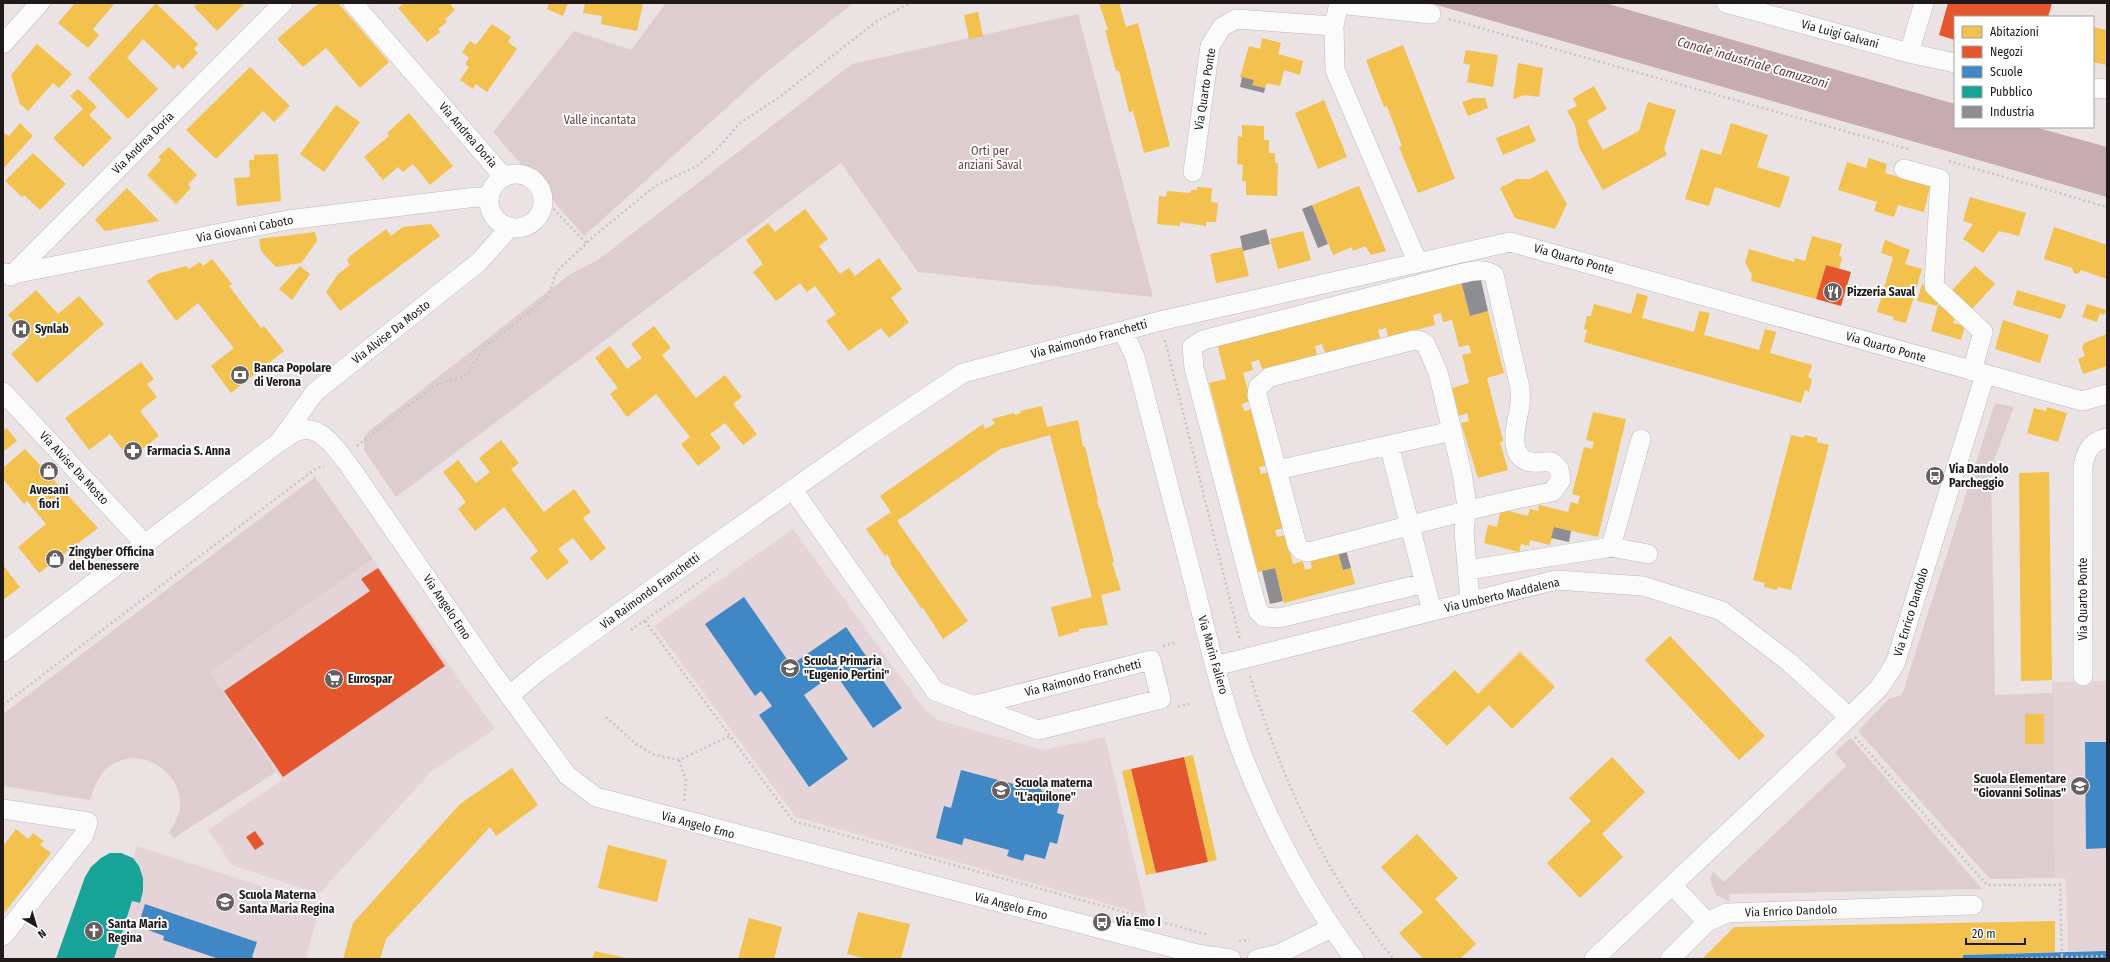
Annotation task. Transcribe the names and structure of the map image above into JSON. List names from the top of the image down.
{
  "streets": {
    "street": [
      "Via Luigi Galvani",
      "Via Quarto Ponte",
      "Via Andrea Doria",
      "Via Giovanni Caboto",
      "Via Alvise Da Mosto",
      "Via Raimondo Franchetti",
      "Via Umberto Maddalena",
      "Via Angelo Emo",
      "Via Enrico Dandolo",
      "Via Marin Faliero"
    ]
  },
  "crossings": [
    ["Via Quarto Ponte", "Via Raimondo Franchetti"],
    ["Via Quarto Ponte", "Via Enrico Dandolo"],
    ["Via Andrea Doria", "Via Giovanni Caboto"],
    ["Via Andrea Doria", "Via Alvise Da Mosto"],
    ["Via Giovanni Caboto", "Via Alvise Da Mosto"],
    ["Via Alvise Da Mosto", "Via Angelo Emo"],
    ["Via Raimondo Franchetti", "Via Angelo Emo"],
    ["Via Raimondo Franchetti", "Via Marin Faliero"],
    ["Via Umberto Maddalena", "Via Enrico Dandolo"],
    ["Via Umberto Maddalena", "Via Marin Faliero"]
  ],
  "water": ["Canale industriale Camuzzoni"],
  "parks": ["Valle incantata", "Orti per anziani Saval"],
  "places": {
    "restaurant": ["Pizzeria Saval"],
    "hospital": ["Synlab"],
    "bank": ["Banca Popolare di Verona"],
    "pharmacy": ["Farmacia S. Anna"],
    "shop": ["Avesani fiori", "Zingyber Officina del benessere"],
    "bus stop": ["Via Dandolo Parcheggio", "Via Emo I"],
    "school or university": [
      "Scuola Primaria \"Eugenio Pertini\"",
      "Scuola Elementare \"Giovanni Solinas\"",
      "Scuola materna \"L'aquilone\"",
      "Scuola Materna Santa Maria Regina"
    ],
    "supermarket": ["Eurospar"],
    "church": ["Santa Maria Regina"]
  },
  "legend": [
    "Abitazioni",
    "Negozi",
    "Scuole",
    "Pubblico",
    "Industria"
  ],
  "scale_bar": "20 m",
  "north": "bottom right"
}
